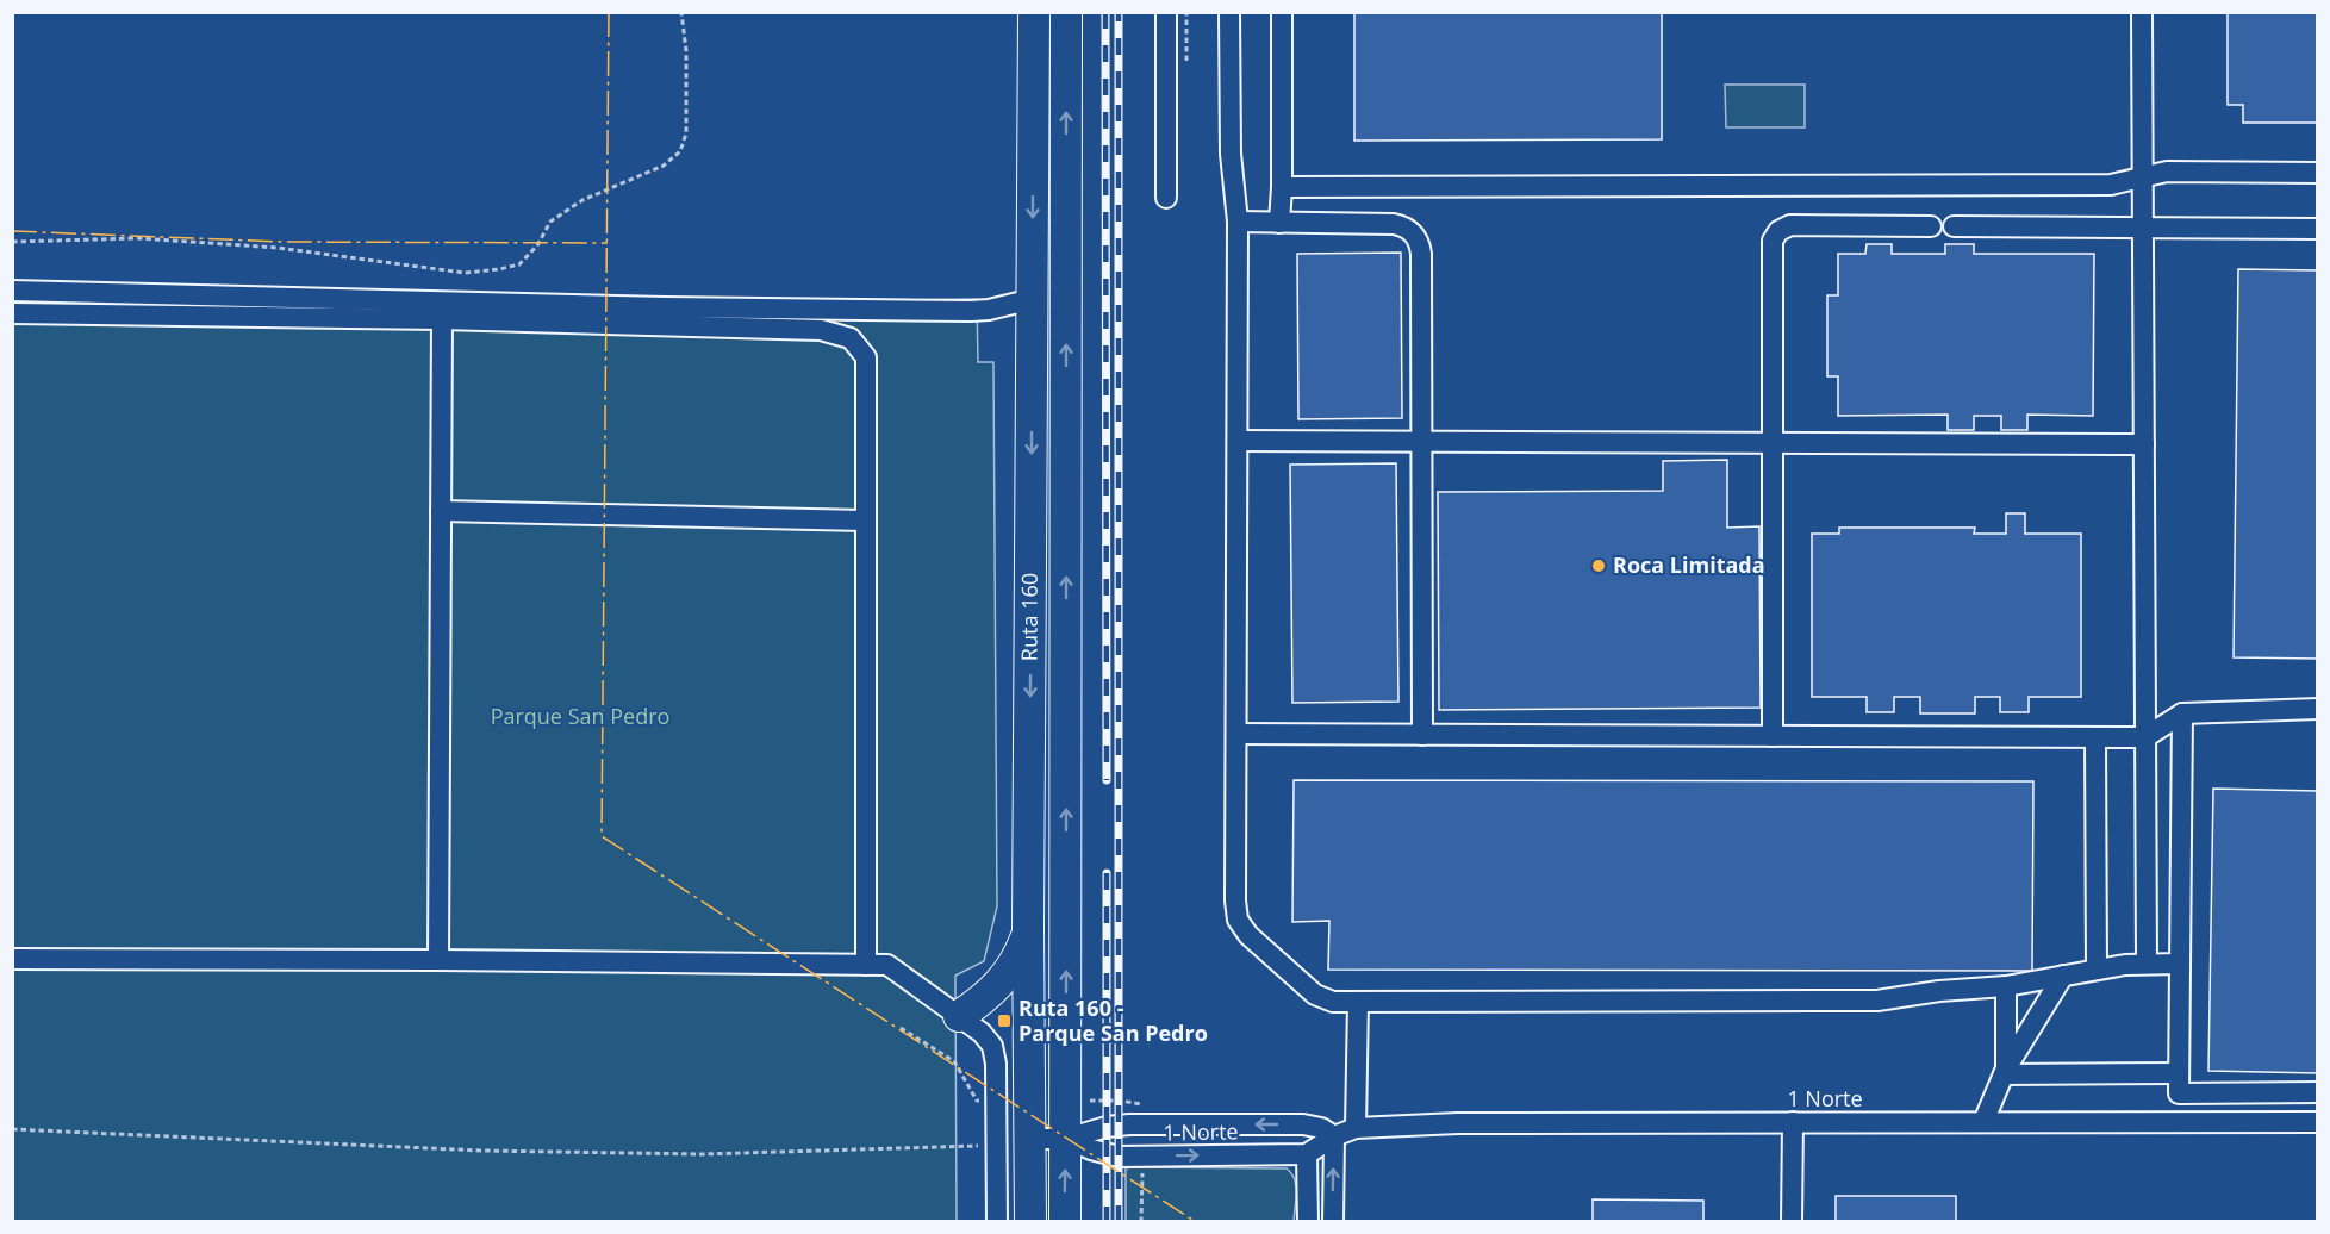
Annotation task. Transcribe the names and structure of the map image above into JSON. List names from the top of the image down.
{
  "streets": {
    "highway": ["Ruta 160"],
    "street": ["1 Norte"]
  },
  "crossings": [
    ["Ruta 160", "1 Norte"]
  ],
  "parks": ["Parque San Pedro"],
  "places": {
    "other": ["Roca Limitada"],
    "transit": ["Ruta 160 - Parque San Pedro"]
  }
}
